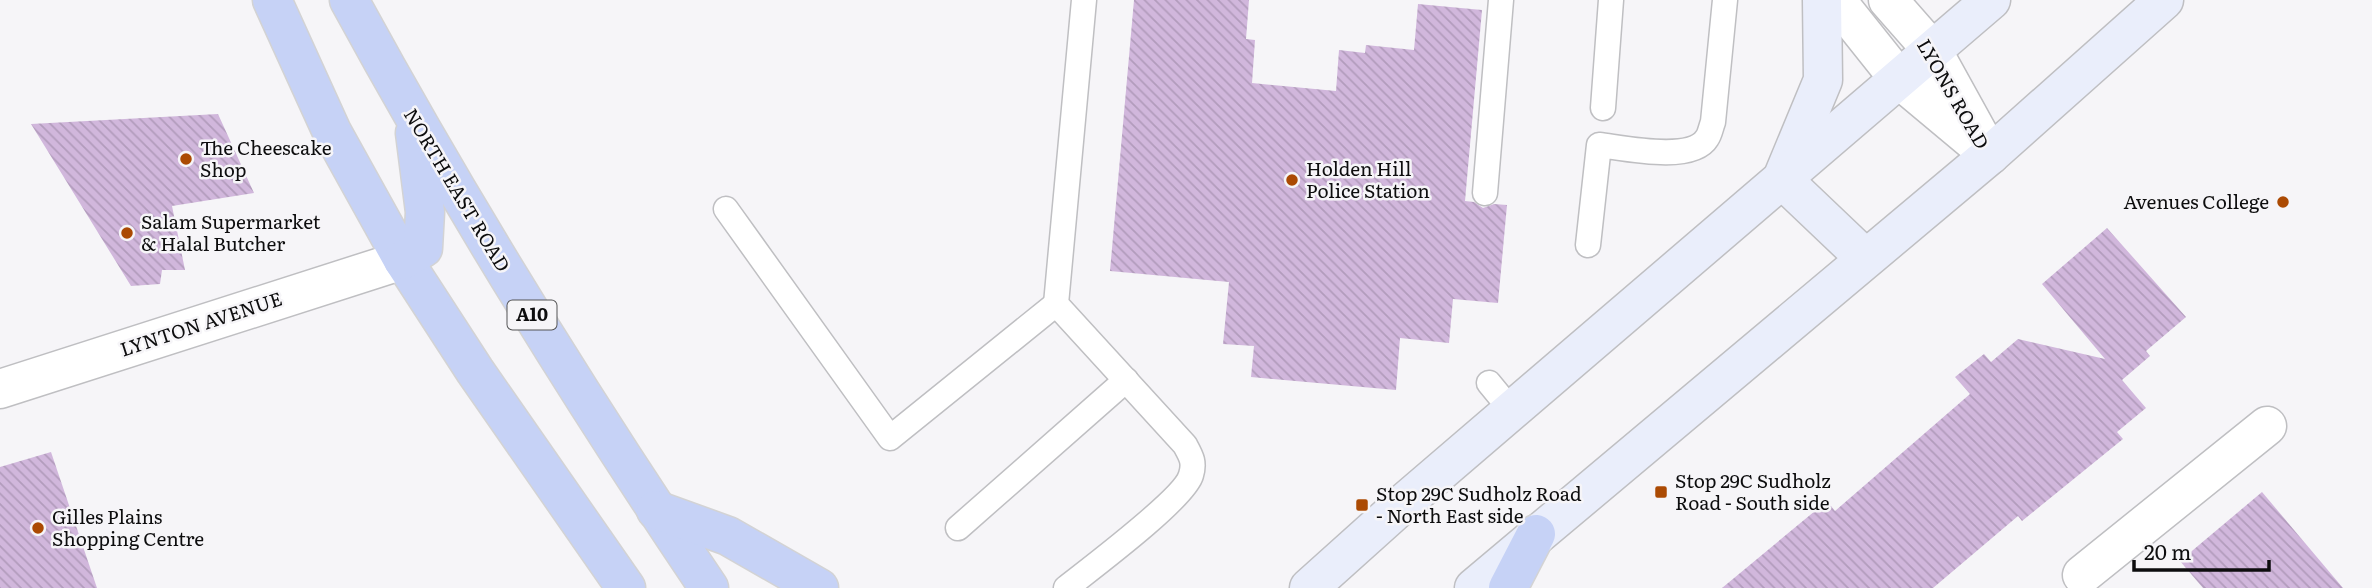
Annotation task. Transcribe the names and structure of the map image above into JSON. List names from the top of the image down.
{
  "streets": {
    "highway": ["NORTH EAST ROAD", "A10"],
    "street": ["LYONS ROAD", "LYNTON AVENUE"]
  },
  "places": {
    "other": [
      "The Cheescake Shop",
      "Holden Hill Police Station",
      "Avenues College",
      "Salam Supermarket & Halal Butcher",
      "Gilles Plains Shopping Centre"
    ],
    "transit": ["Stop 29C Sudholz Road - South side", "Stop 29C Sudholz Road - North East side"]
  },
  "scale_bar": "20 m"
}
